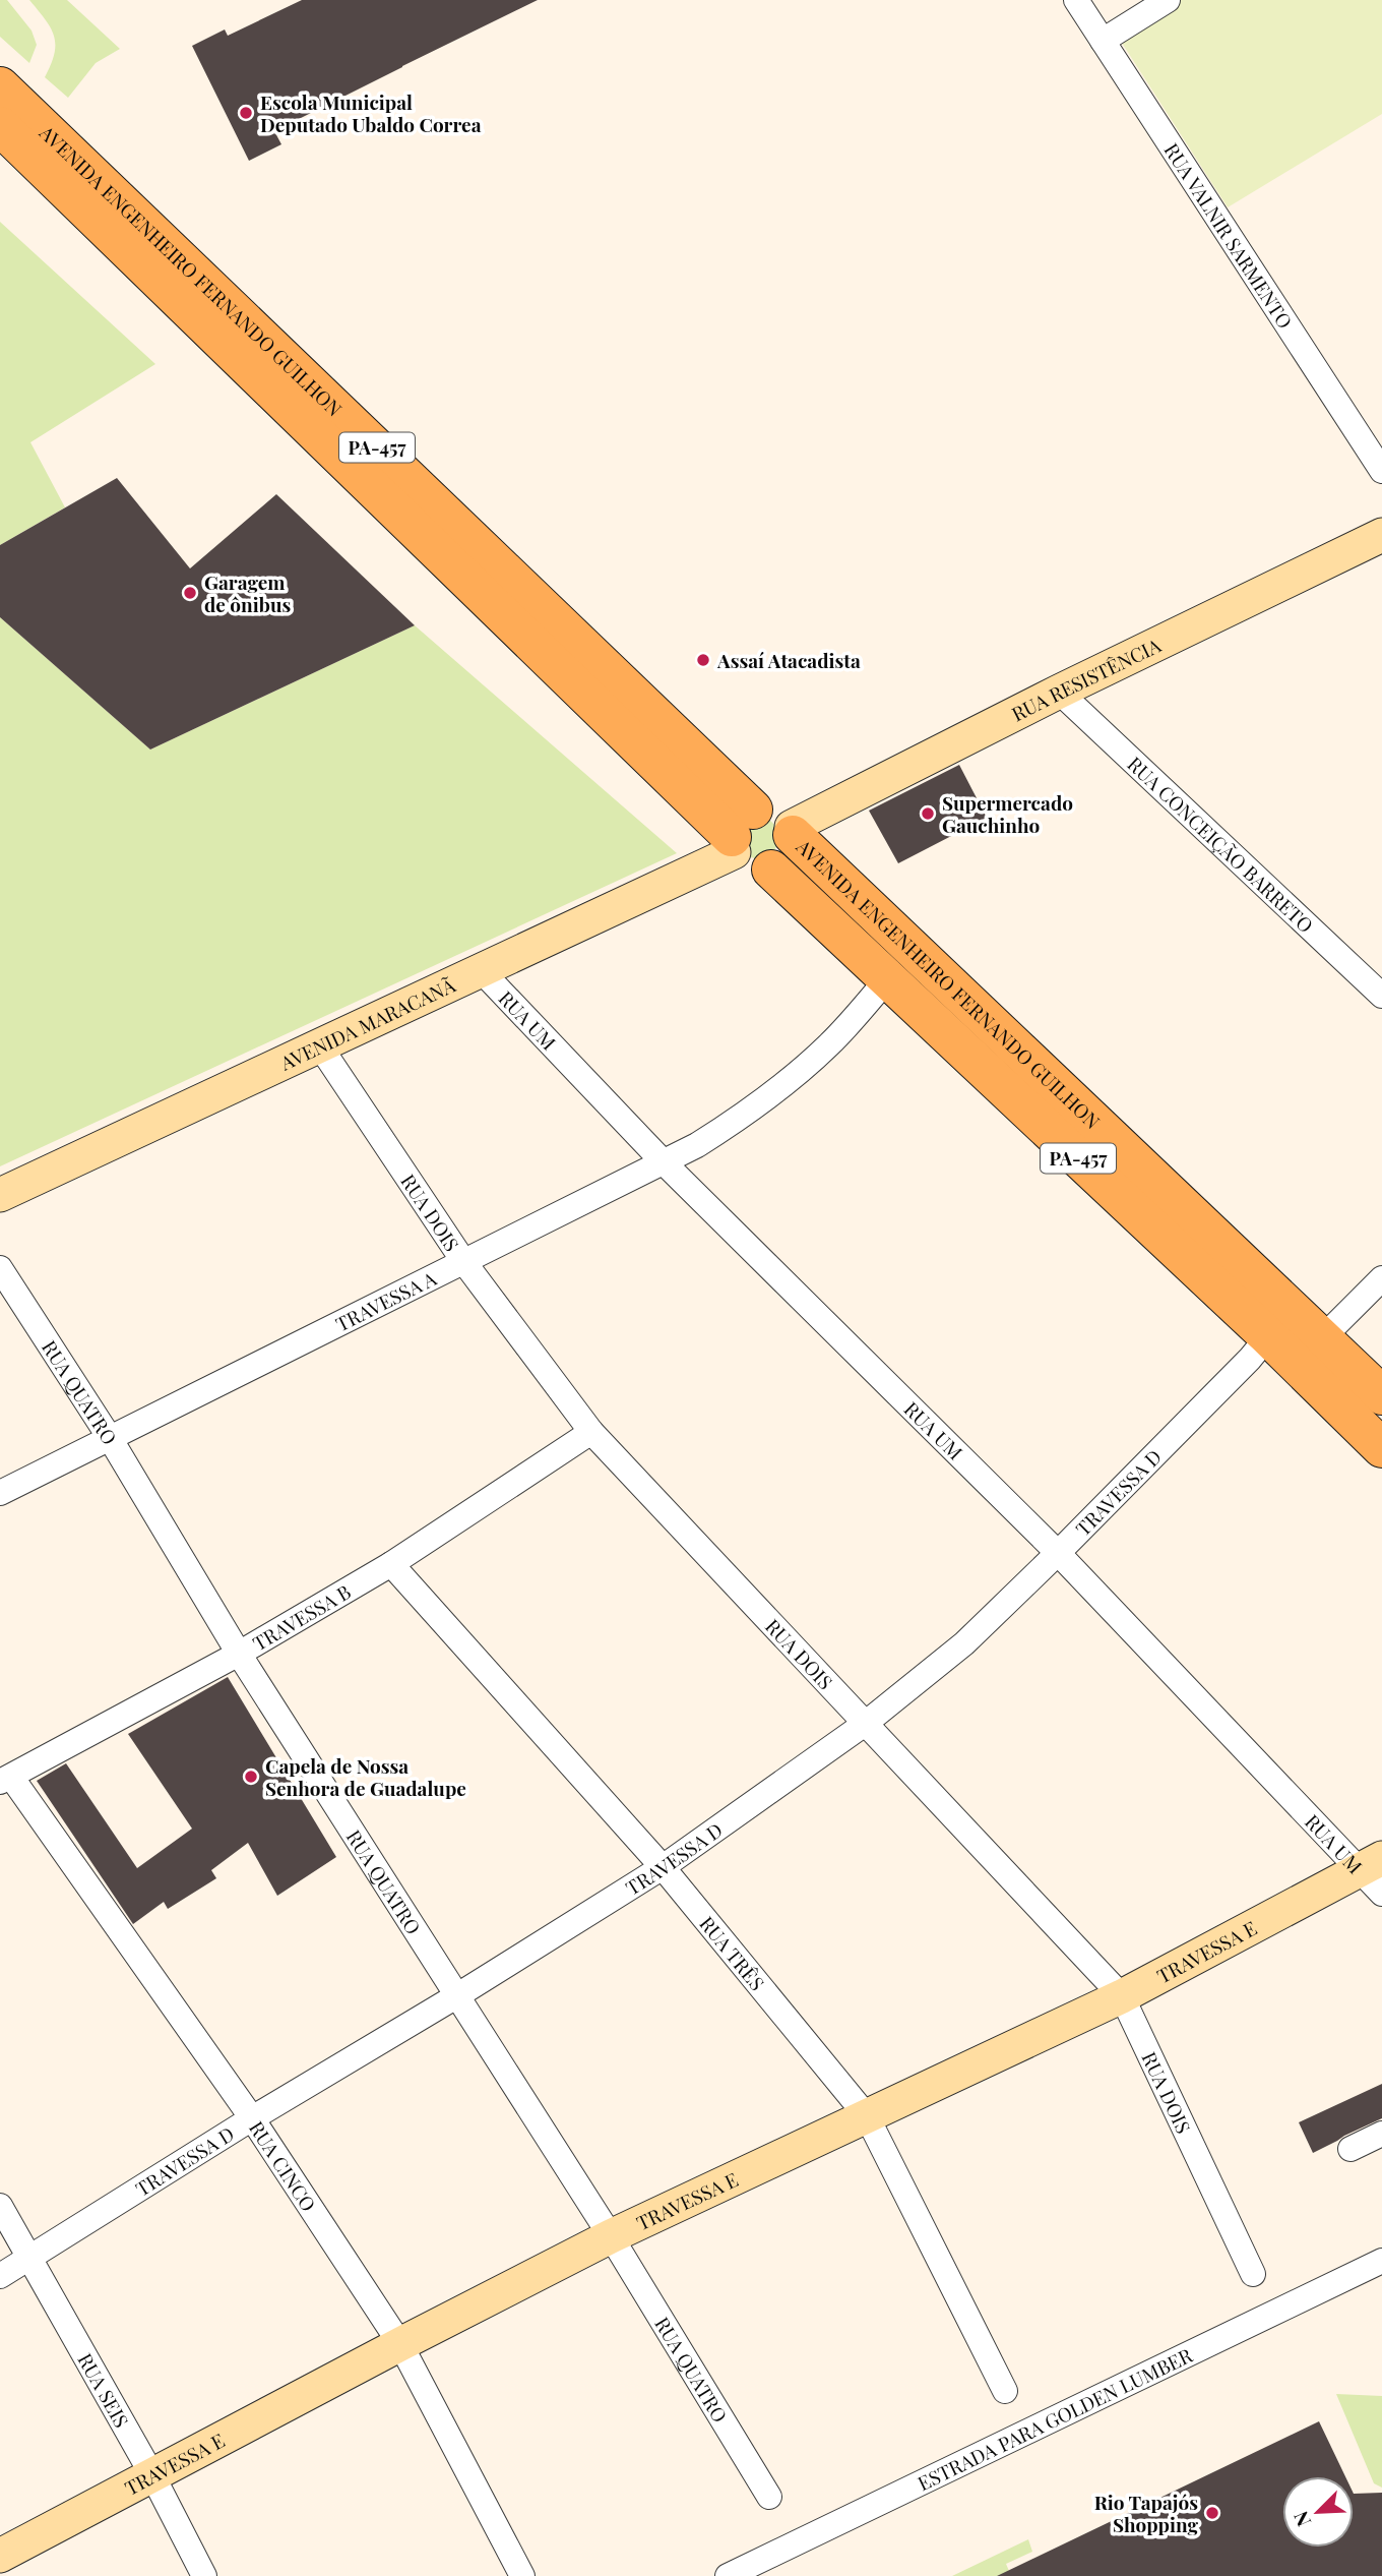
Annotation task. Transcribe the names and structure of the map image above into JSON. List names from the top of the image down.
{
  "streets": {
    "main road": ["AVENIDA ENGENHEIRO FERNANDO GUILHON", "PA-457"],
    "street": [
      "RUA VALNIR SARMENTO",
      "RUA RESISTÊNCIA",
      "RUA CONCEIÇÃO BARRETO",
      "RUA UM",
      "AVENIDA MARACANÃ",
      "RUA DOIS",
      "TRAVESSA A",
      "RUA QUATRO",
      "TRAVESSA D",
      "TRAVESSA B",
      "TRAVESSA E",
      "RUA TRÊS",
      "RUA CINCO",
      "RUA SEIS",
      "ESTRADA PARA GOLDEN LUMBER"
    ]
  },
  "crossings": [
    ["AVENIDA ENGENHEIRO FERNANDO GUILHON", "RUA RESISTÊNCIA"],
    ["AVENIDA ENGENHEIRO FERNANDO GUILHON", "AVENIDA MARACANÃ"],
    ["AVENIDA ENGENHEIRO FERNANDO GUILHON", "TRAVESSA A"],
    ["AVENIDA ENGENHEIRO FERNANDO GUILHON", "TRAVESSA D"],
    ["RUA RESISTÊNCIA", "RUA CONCEIÇÃO BARRETO"],
    ["RUA RESISTÊNCIA", "AVENIDA MARACANÃ"],
    ["RUA UM", "AVENIDA MARACANÃ"],
    ["RUA UM", "TRAVESSA A"],
    ["RUA UM", "TRAVESSA D"],
    ["RUA UM", "TRAVESSA E"],
    ["AVENIDA MARACANÃ", "RUA DOIS"],
    ["RUA DOIS", "TRAVESSA A"],
    ["RUA DOIS", "TRAVESSA D"],
    ["RUA DOIS", "TRAVESSA B"],
    ["RUA DOIS", "TRAVESSA E"],
    ["TRAVESSA A", "RUA QUATRO"],
    ["RUA QUATRO", "TRAVESSA D"],
    ["RUA QUATRO", "TRAVESSA B"],
    ["RUA QUATRO", "TRAVESSA E"],
    ["TRAVESSA D", "RUA TRÊS"],
    ["TRAVESSA D", "RUA CINCO"],
    ["TRAVESSA D", "RUA SEIS"],
    ["TRAVESSA B", "RUA TRÊS"],
    ["TRAVESSA B", "RUA CINCO"],
    ["TRAVESSA E", "RUA TRÊS"],
    ["TRAVESSA E", "RUA CINCO"],
    ["TRAVESSA E", "RUA SEIS"]
  ],
  "places": [
    "Escola Municipal Deputado Ubaldo Correa",
    "Garagem de ônibus",
    "Assaí Atacadista",
    "Supermercado Gauchinho",
    "Capela de Nossa Senhora de Guadalupe",
    "Rio Tapajós Shopping"
  ],
  "north": "bottom left"
}
